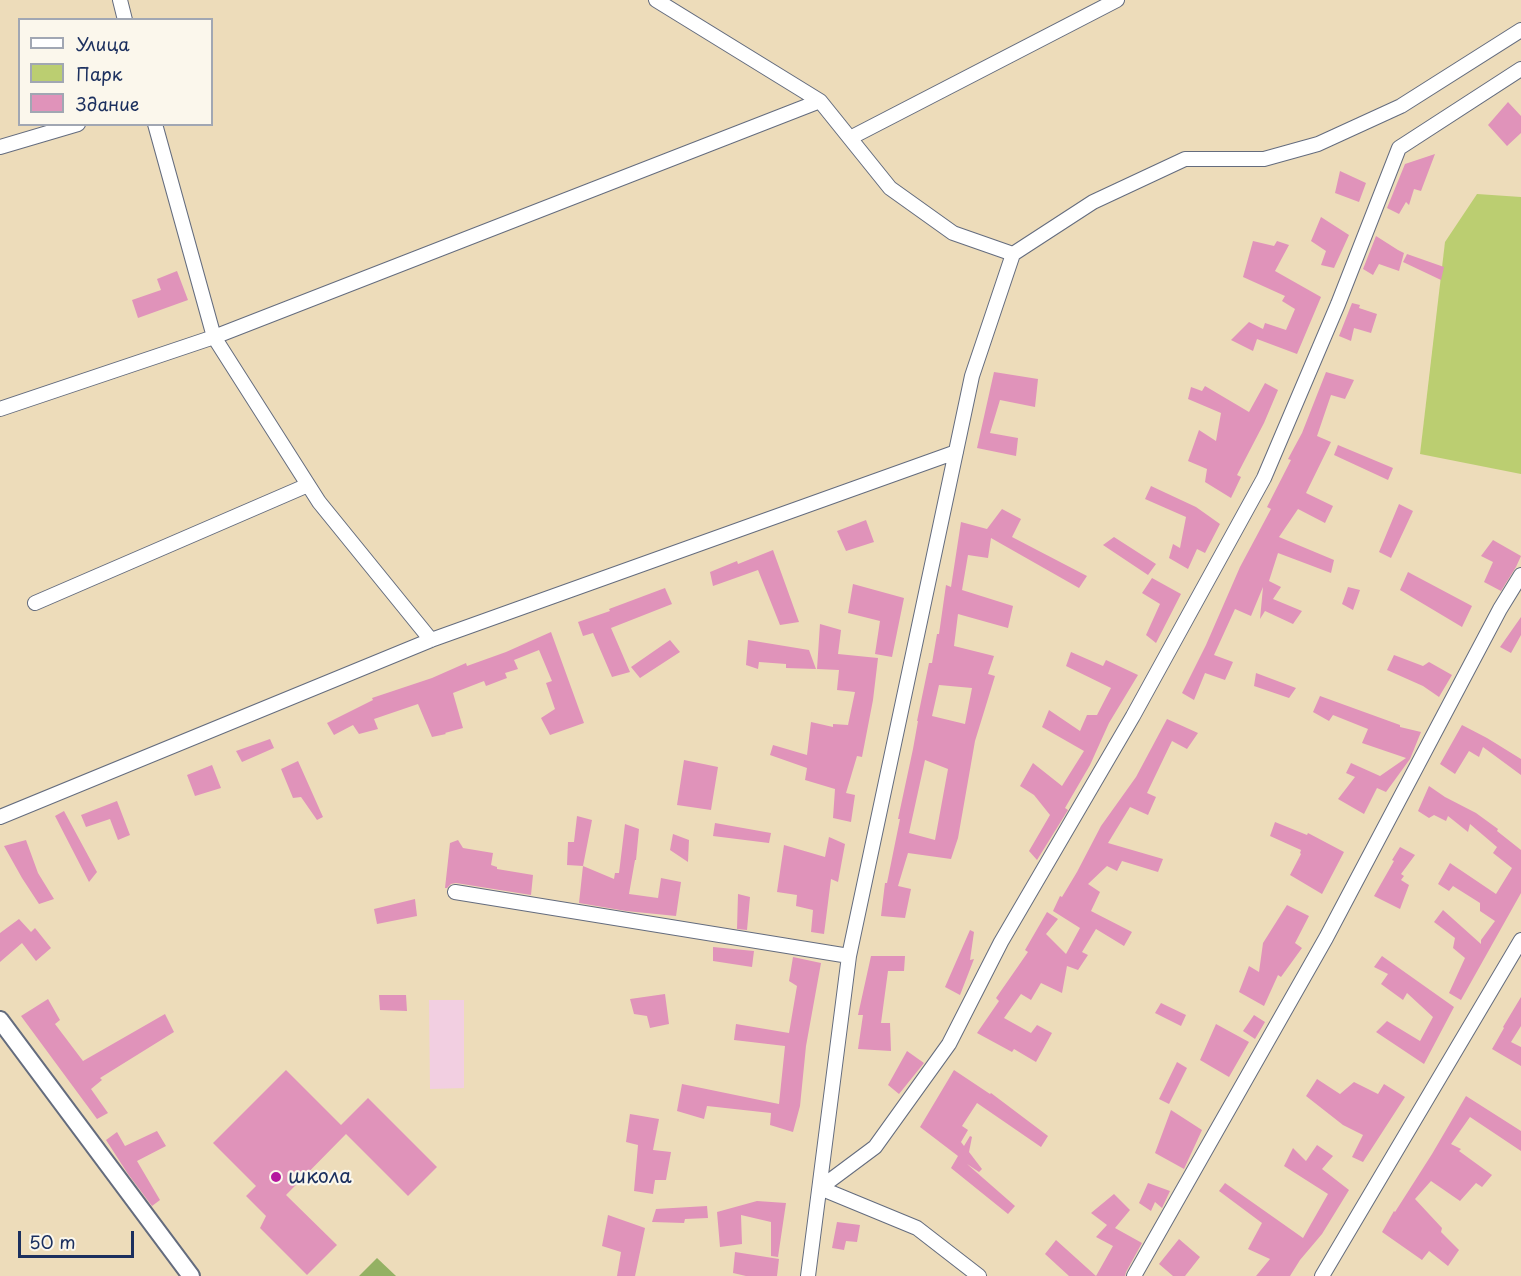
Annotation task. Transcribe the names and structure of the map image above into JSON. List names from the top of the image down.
{
  "places": ["школа"],
  "legend": ["Улица", "Парк", "Здание"],
  "scale_bar": "50 m"
}
